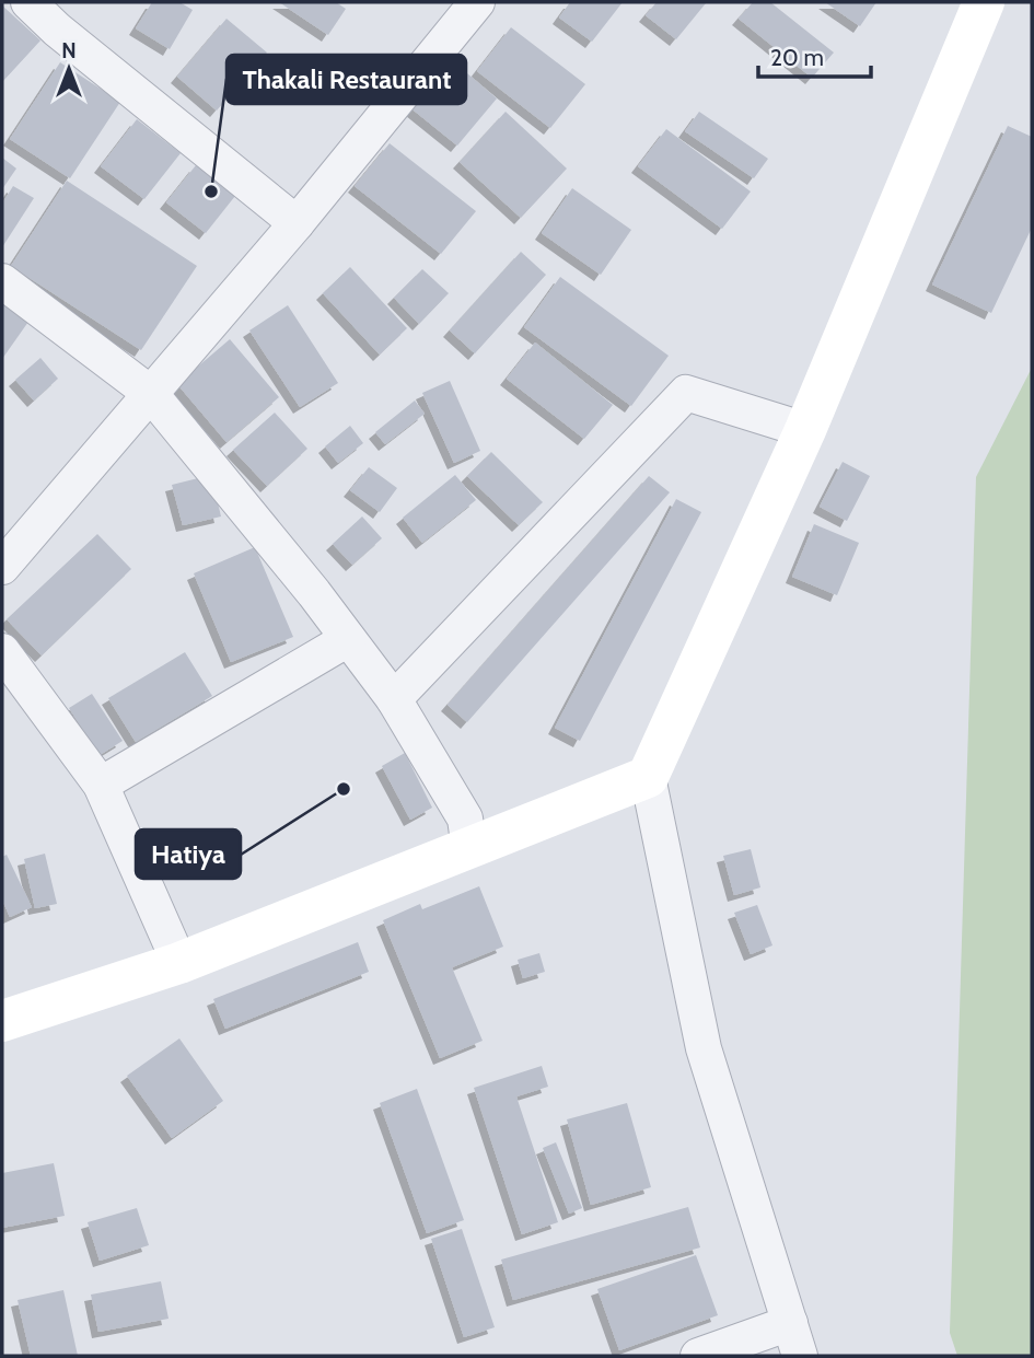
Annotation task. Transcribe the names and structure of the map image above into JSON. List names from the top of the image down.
{
  "places": ["Thakali Restaurant", "Hatiya"],
  "scale_bar": "20 m",
  "north": "top"
}
